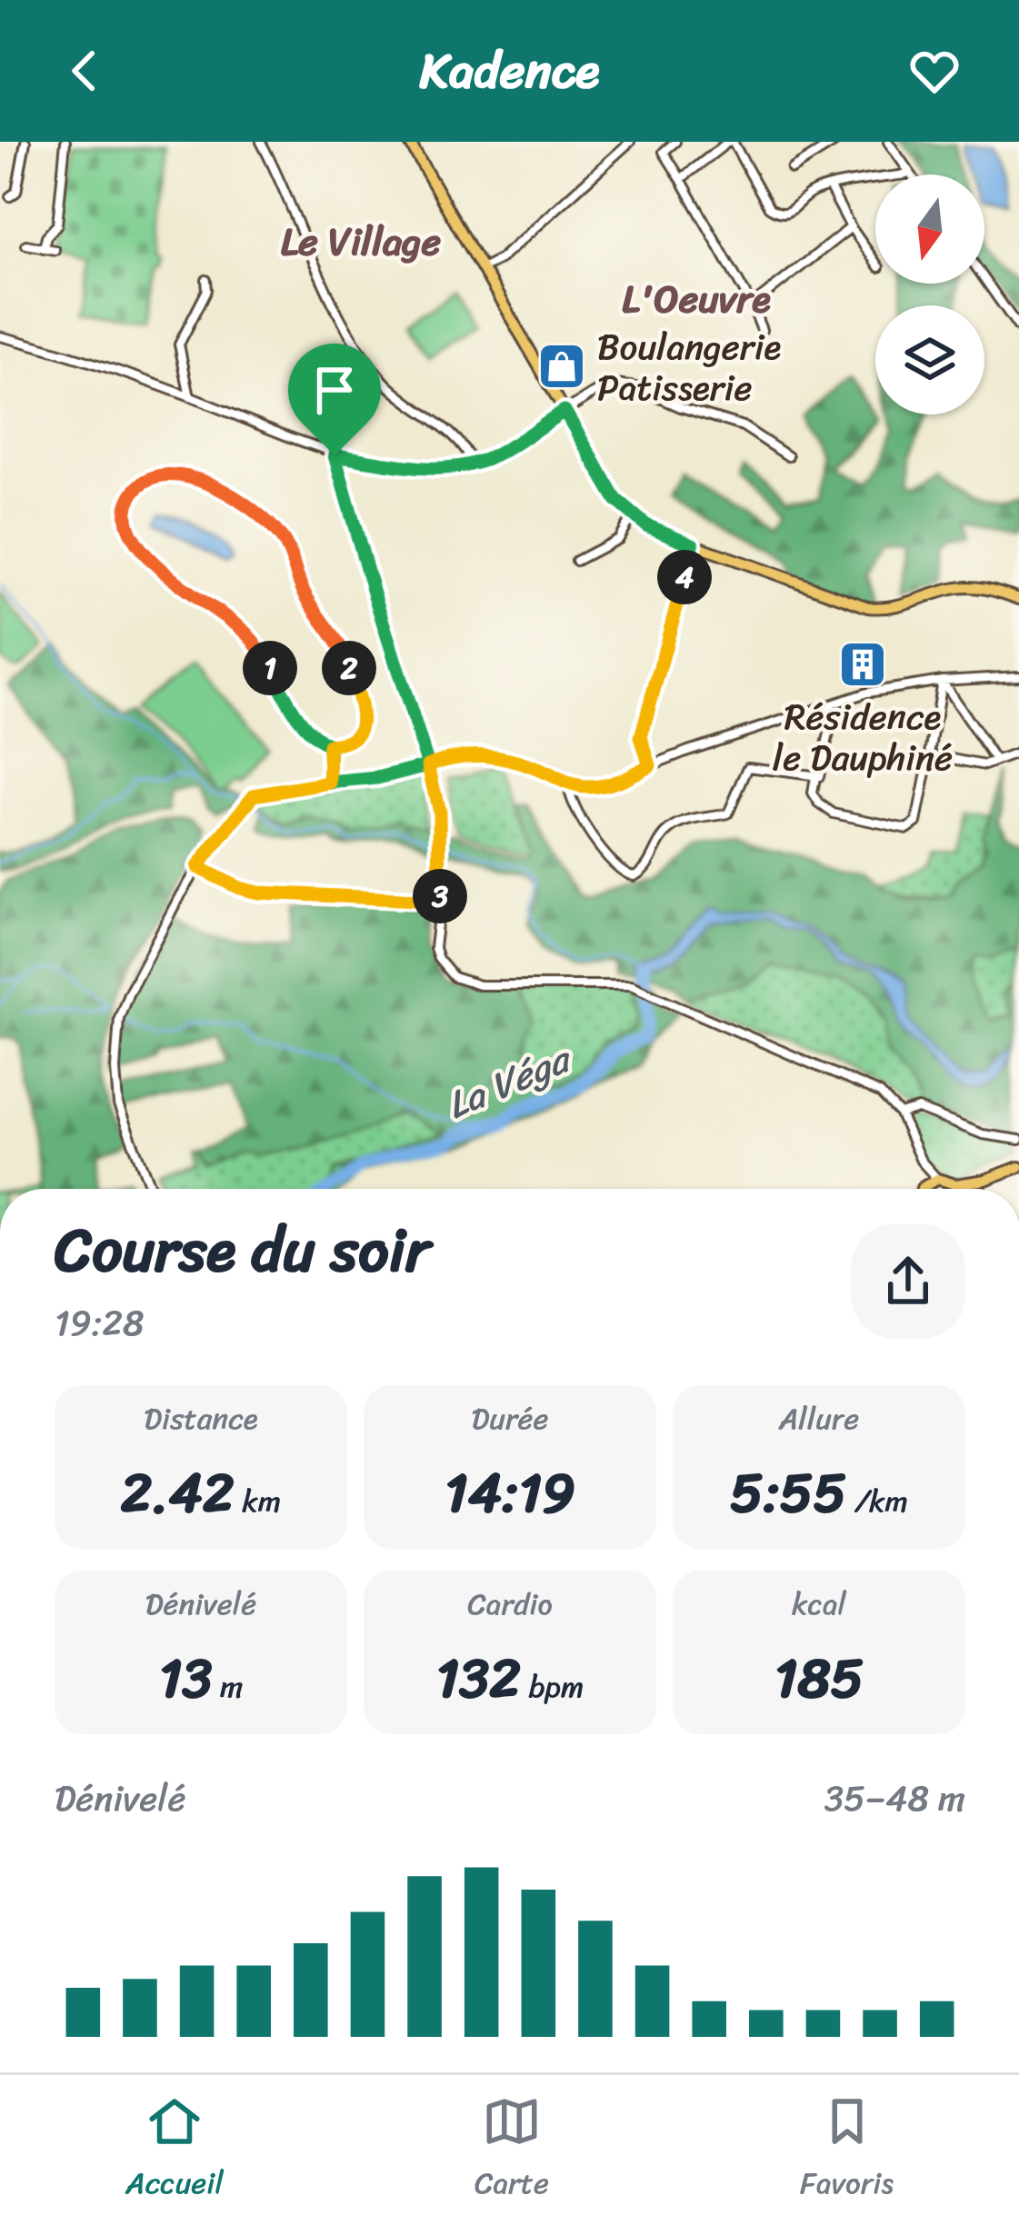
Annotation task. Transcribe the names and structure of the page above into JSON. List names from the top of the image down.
{
  "districts": ["Le Village", "L'Oeuvre"],
  "water": ["La Véga"],
  "places": {
    "shop": ["Boulangerie Patisserie"],
    "building": ["Résidence le Dauphiné"]
  },
  "north": "bottom",
  "page": {
    "header": "Kadence",
    "pins": [
      "4",
      "1",
      "2",
      "3"
    ],
    "heading": ["Course du soir", "19:28"],
    "stats": [
      ["Distance", "2.42 km"],
      ["Durée", "14:19"],
      ["Allure", "5:55 /km"],
      ["Dénivelé", "13 m"],
      ["Cardio", "132 bpm"],
      ["kcal", "185"]
    ],
    "chart": ["Dénivelé", "35–48 m"],
    "tabs": ["Accueil", "Carte", "Favoris"]
  }
}
